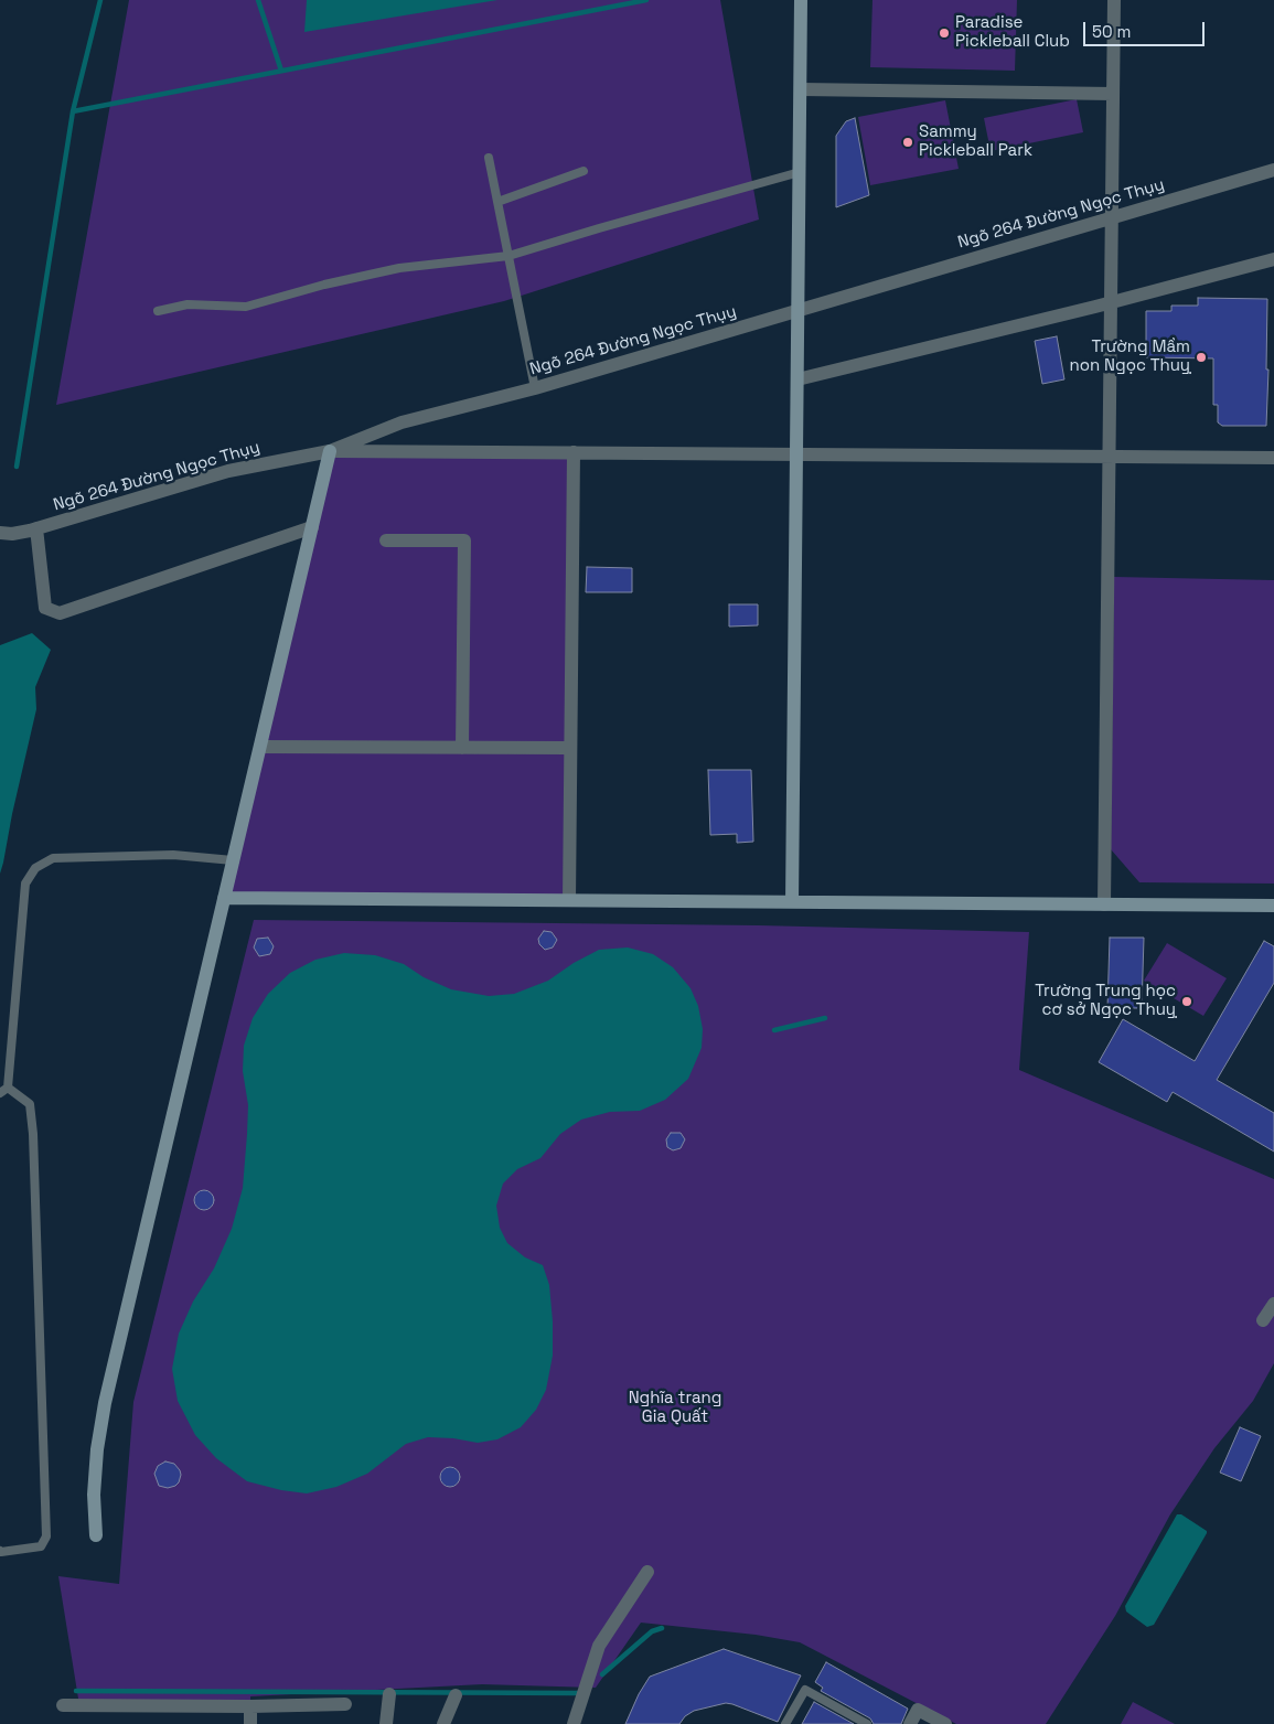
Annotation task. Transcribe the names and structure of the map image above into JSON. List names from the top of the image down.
{
  "streets": {
    "street": ["Ngõ 264 Đường Ngọc Thụy"]
  },
  "parks": ["Nghĩa trang Gia Quất"],
  "places": [
    "Paradise Pickleball Club",
    "Sammy Pickleball Park",
    "Trường Mầm non Ngọc Thuỵ",
    "Trường Trung học cơ sở Ngọc Thuỵ"
  ],
  "scale_bar": "50 m"
}
